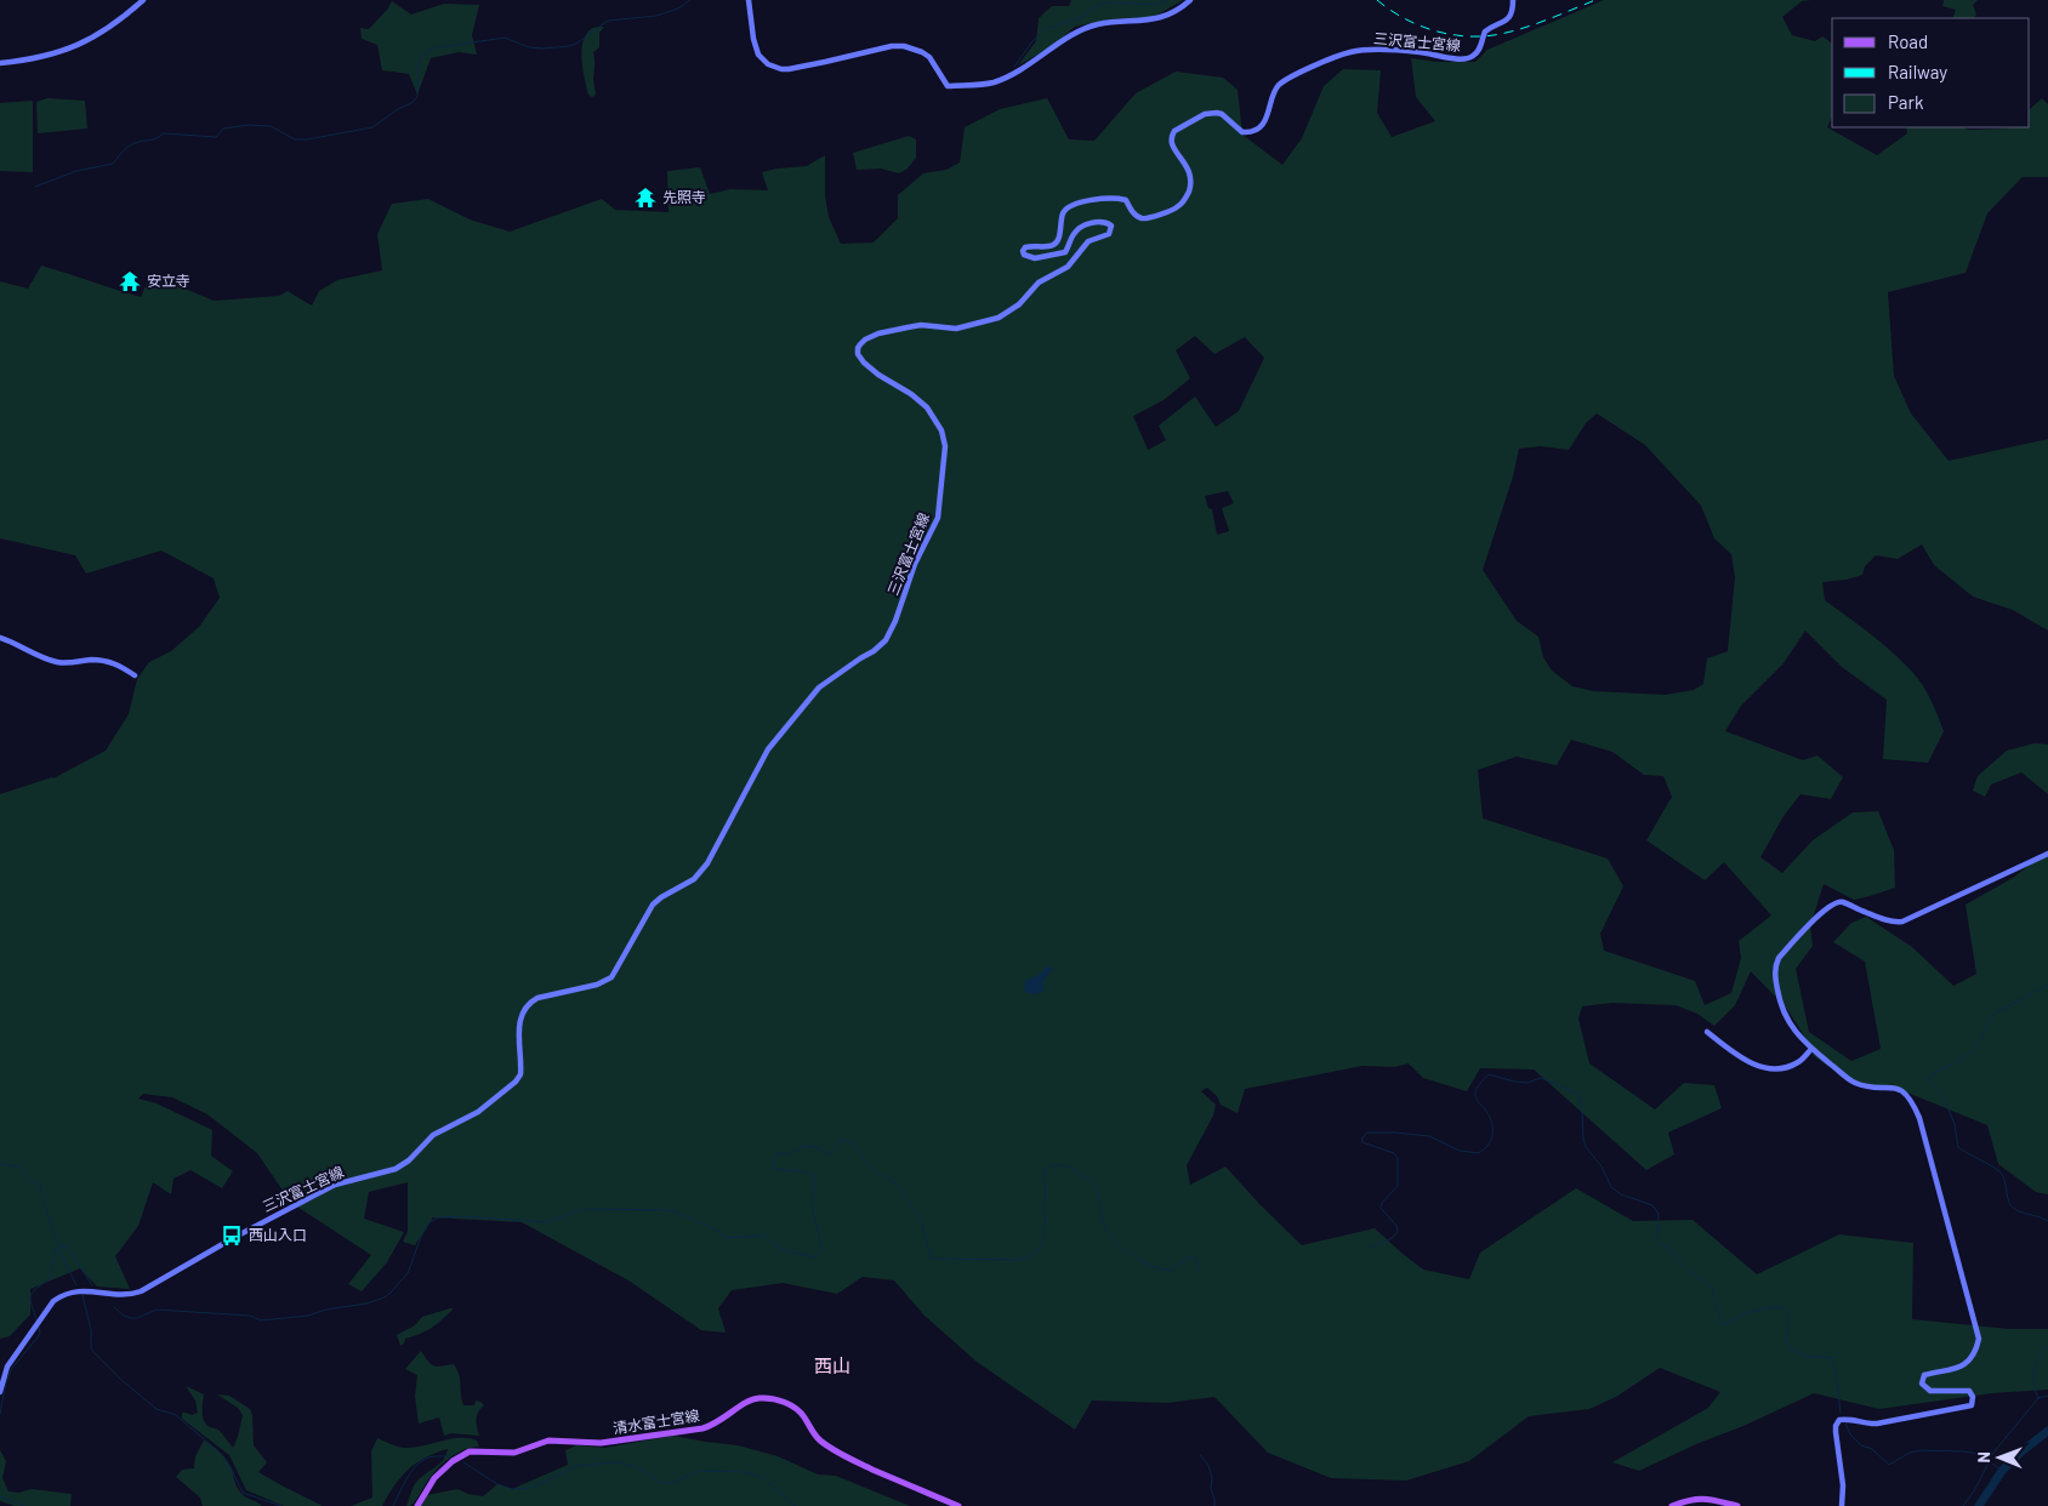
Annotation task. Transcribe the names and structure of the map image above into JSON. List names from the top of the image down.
{
  "streets": {
    "main road": ["三沢富士宮線", "清水富士宮線"]
  },
  "districts": ["西山"],
  "places": {
    "temple": ["先照寺", "安立寺"],
    "bus stop": ["西山入口"]
  },
  "legend": ["Road", "Railway", "Park"],
  "north": "left"
}
